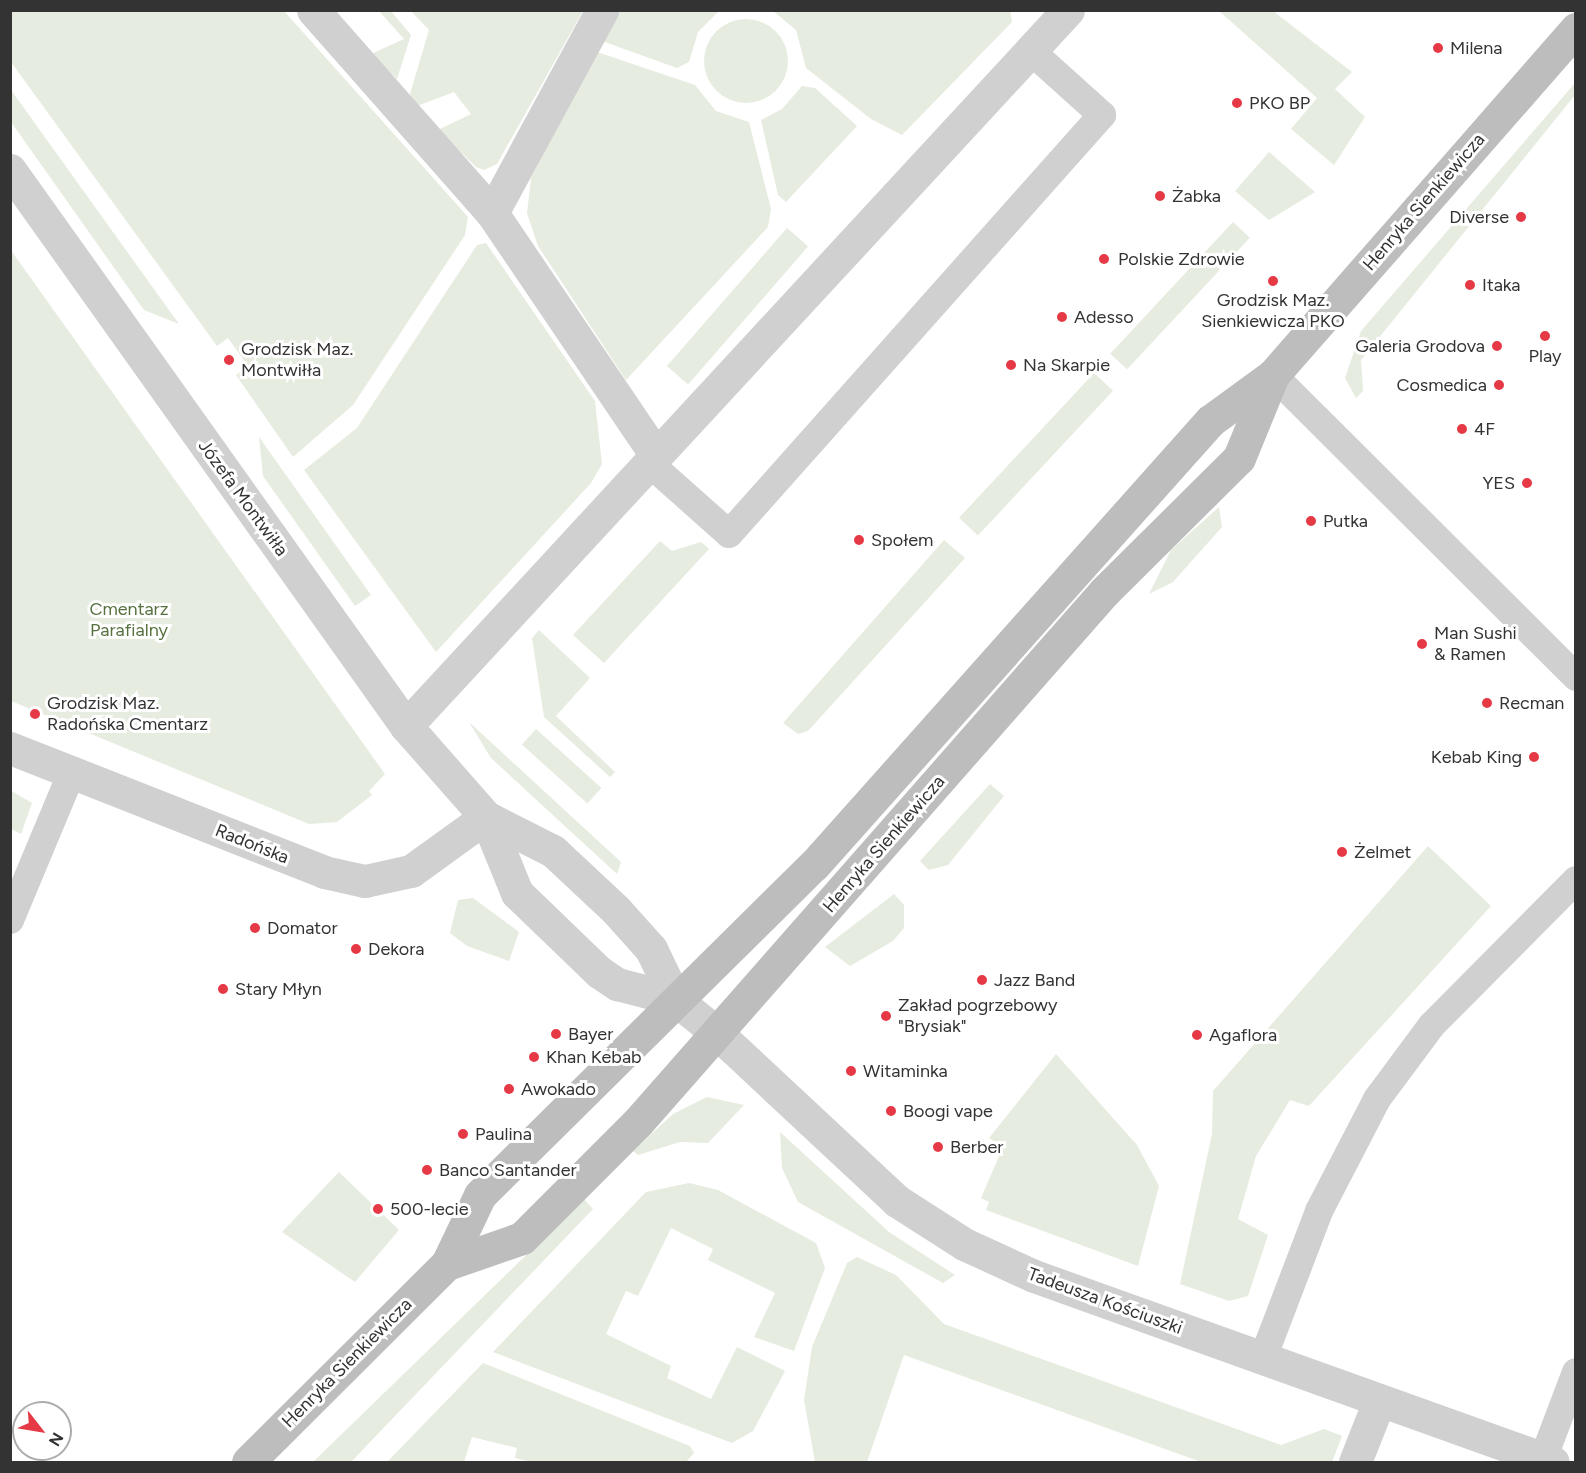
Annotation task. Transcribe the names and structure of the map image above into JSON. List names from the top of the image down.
{
  "streets": {
    "main road": ["Henryka Sienkiewicza"],
    "street": ["Józefa Montwiłła", "Radońska", "Tadeusza Kościuszki"]
  },
  "crossings": [
    ["Henryka Sienkiewicza", "Józefa Montwiłła"],
    ["Henryka Sienkiewicza", "Tadeusza Kościuszki"],
    ["Józefa Montwiłła", "Radońska"],
    ["Józefa Montwiłła", "Tadeusza Kościuszki"]
  ],
  "parks": ["Cmentarz Parafialny"],
  "places": [
    "Milena",
    "PKO BP",
    "Żabka",
    "Diverse",
    "Polskie Zdrowie",
    "Grodzisk Maz. Sienkiewicza PKO",
    "Itaka",
    "Adesso",
    "Play",
    "Galeria Grodova",
    "Grodzisk Maz. Montwiłła",
    "Na Skarpie",
    "Cosmedica",
    "4F",
    "YES",
    "Putka",
    "Społem",
    "Man Sushi & Ramen",
    "Recman",
    "Grodzisk Maz. Radońska Cmentarz",
    "Kebab King",
    "Żelmet",
    "Domator",
    "Dekora",
    "Jazz Band",
    "Stary Młyn",
    "Zakład pogrzebowy \"Brysiak\"",
    "Bayer",
    "Agaflora",
    "Khan Kebab",
    "Witaminka",
    "Awokado",
    "Boogi vape",
    "Paulina",
    "Berber",
    "Banco Santander",
    "500-lecie"
  ],
  "north": "bottom right"
}
